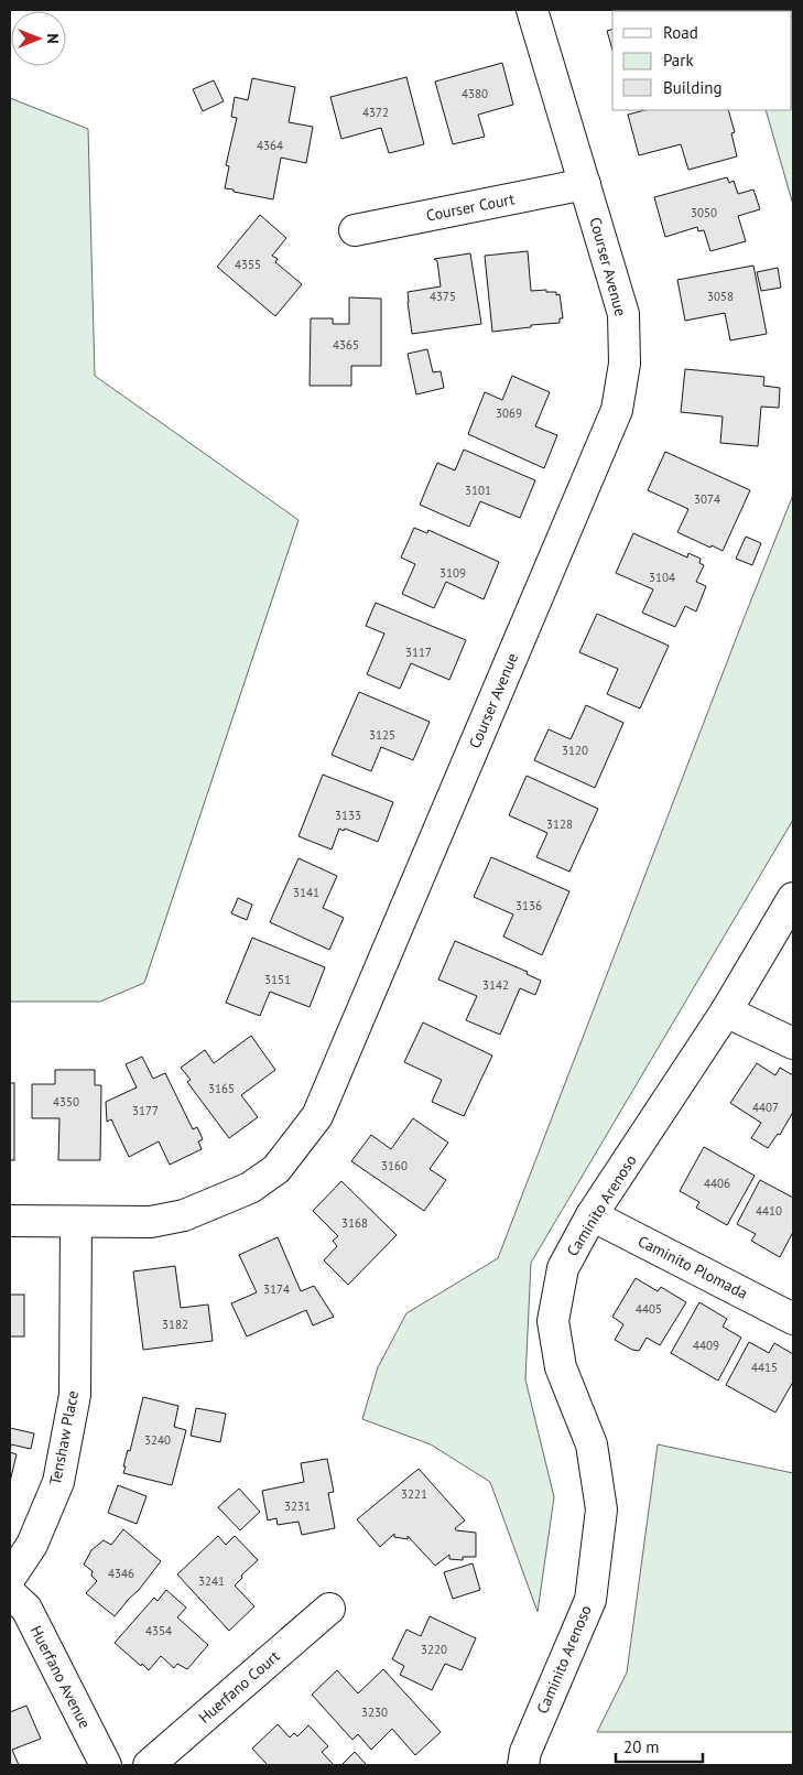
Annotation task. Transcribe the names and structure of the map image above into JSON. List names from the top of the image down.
{
  "streets": {
    "street": [
      "Courser Court",
      "Courser Avenue",
      "Caminito Arenoso",
      "Caminito Plomada",
      "Tenshaw Place",
      "Huerfano Avenue",
      "Huerfano Court"
    ]
  },
  "crossings": [
    ["Courser Court", "Courser Avenue"],
    ["Courser Avenue", "Tenshaw Place"],
    ["Caminito Arenoso", "Caminito Plomada"]
  ],
  "house_numbers": [
    "4380",
    "4372",
    "4364",
    "3050",
    "4355",
    "4375",
    "3058",
    "4365",
    "3069",
    "3101",
    "3074",
    "3109",
    "3104",
    "3117",
    "3125",
    "3120",
    "3133",
    "3128",
    "3141",
    "3136",
    "3151",
    "3142",
    "3165",
    "4350",
    "4407",
    "3177",
    "3160",
    "4406",
    "4410",
    "3168",
    "3174",
    "4405",
    "3182",
    "4409",
    "4415",
    "3240",
    "3221",
    "3231",
    "4346",
    "3241",
    "4354",
    "3220",
    "3230"
  ],
  "legend": ["Road", "Park", "Building"],
  "scale_bar": "20 m",
  "north": "right"
}
